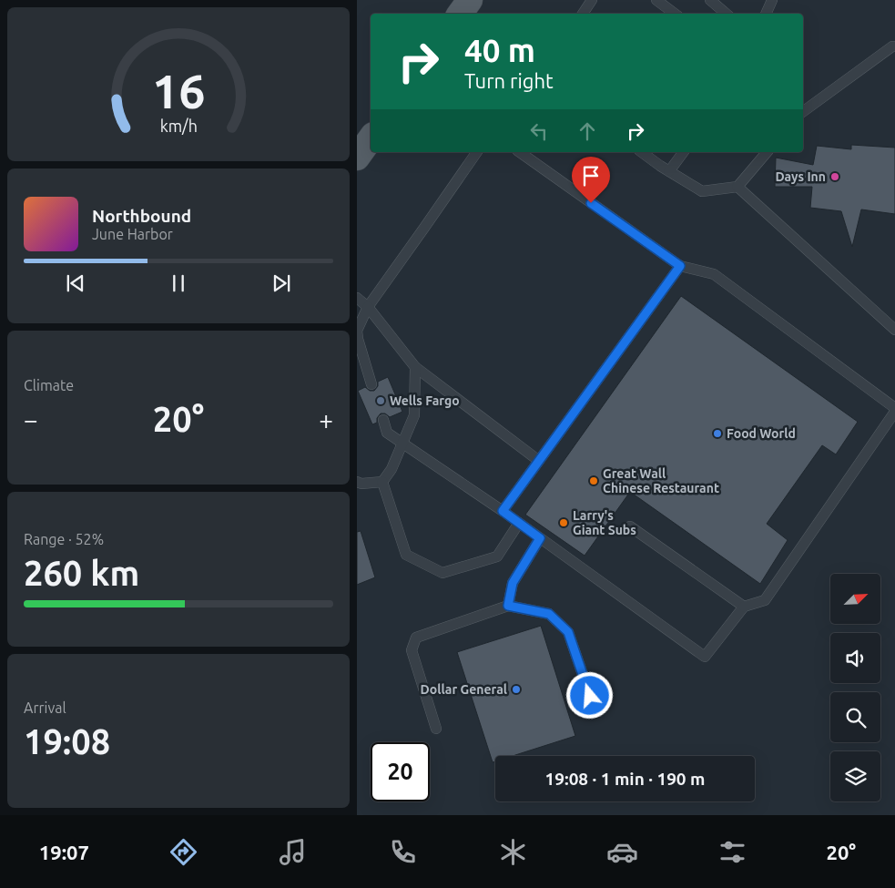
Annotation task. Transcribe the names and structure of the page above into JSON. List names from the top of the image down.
{
  "places": [
    "Days Inn",
    "Wells Fargo",
    "Food World",
    "Great Wall Chinese Restaurant",
    "Larry's Giant Subs",
    "Dollar General"
  ],
  "north": "top right",
  "page": {
    "turn": ["40 m", "Turn right"],
    "song": ["Northbound", "June Harbor"],
    "tile": [
      "Climate",
      ["Range · 52%", "260 km"],
      ["Arrival", "19:08"]
    ],
    "heat": ["−", "20°", "+"],
    "limit": "20",
    "trip": "19:08 · 1 min · 190 m",
    "tabs": ["19:07", "20°"],
    "gauge": ["16", "km/h"]
  }
}
